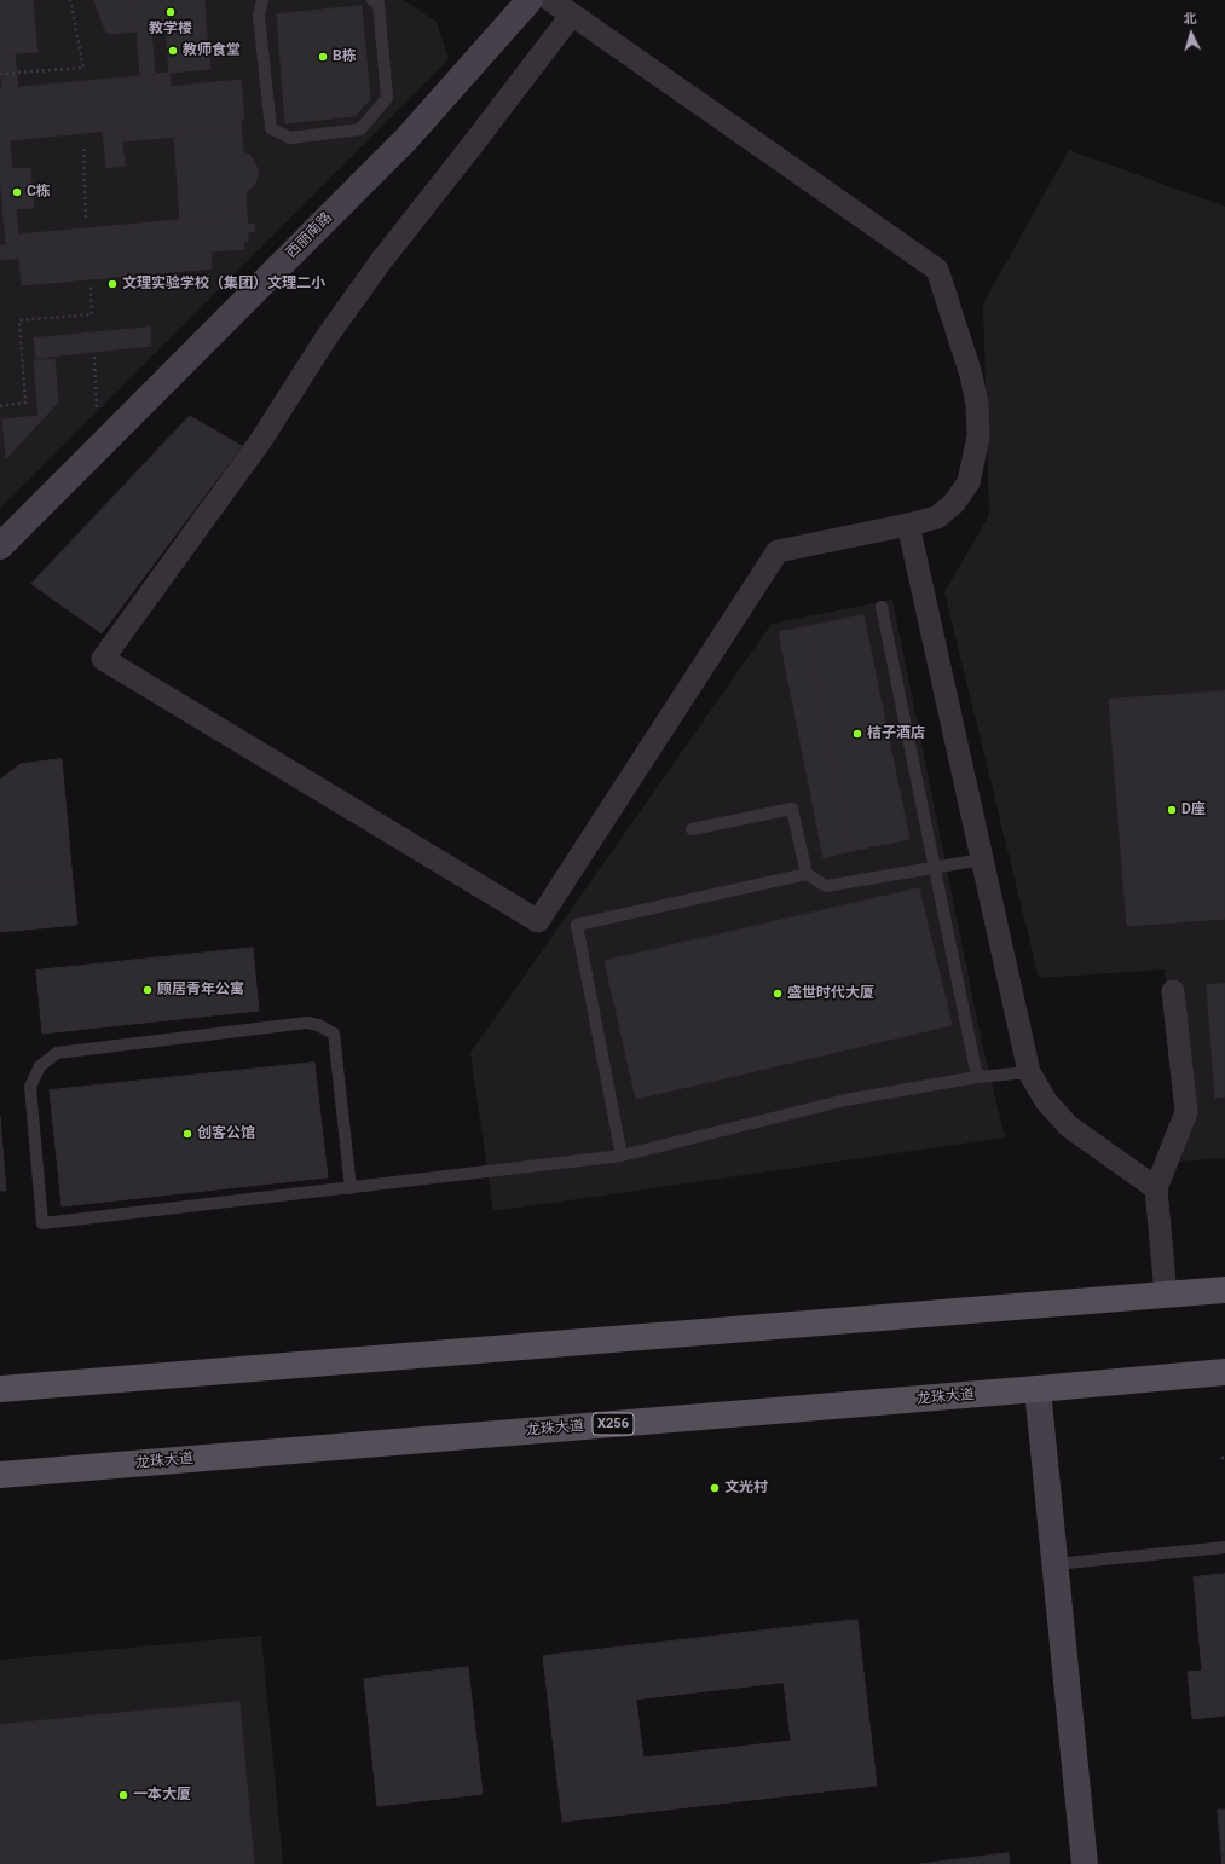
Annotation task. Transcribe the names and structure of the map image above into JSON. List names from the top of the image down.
{
  "streets": {
    "main road": ["龙珠大道", "X256"],
    "street": ["西丽南路"]
  },
  "places": [
    "教学楼",
    "教师食堂",
    "B栋",
    "C栋",
    "文理实验学校（集团）文理二小",
    "桔子酒店",
    "D座",
    "顾居青年公寓",
    "盛世时代大厦",
    "创客公馆",
    "文光村",
    "一本大厦"
  ],
  "north": "top"
}
